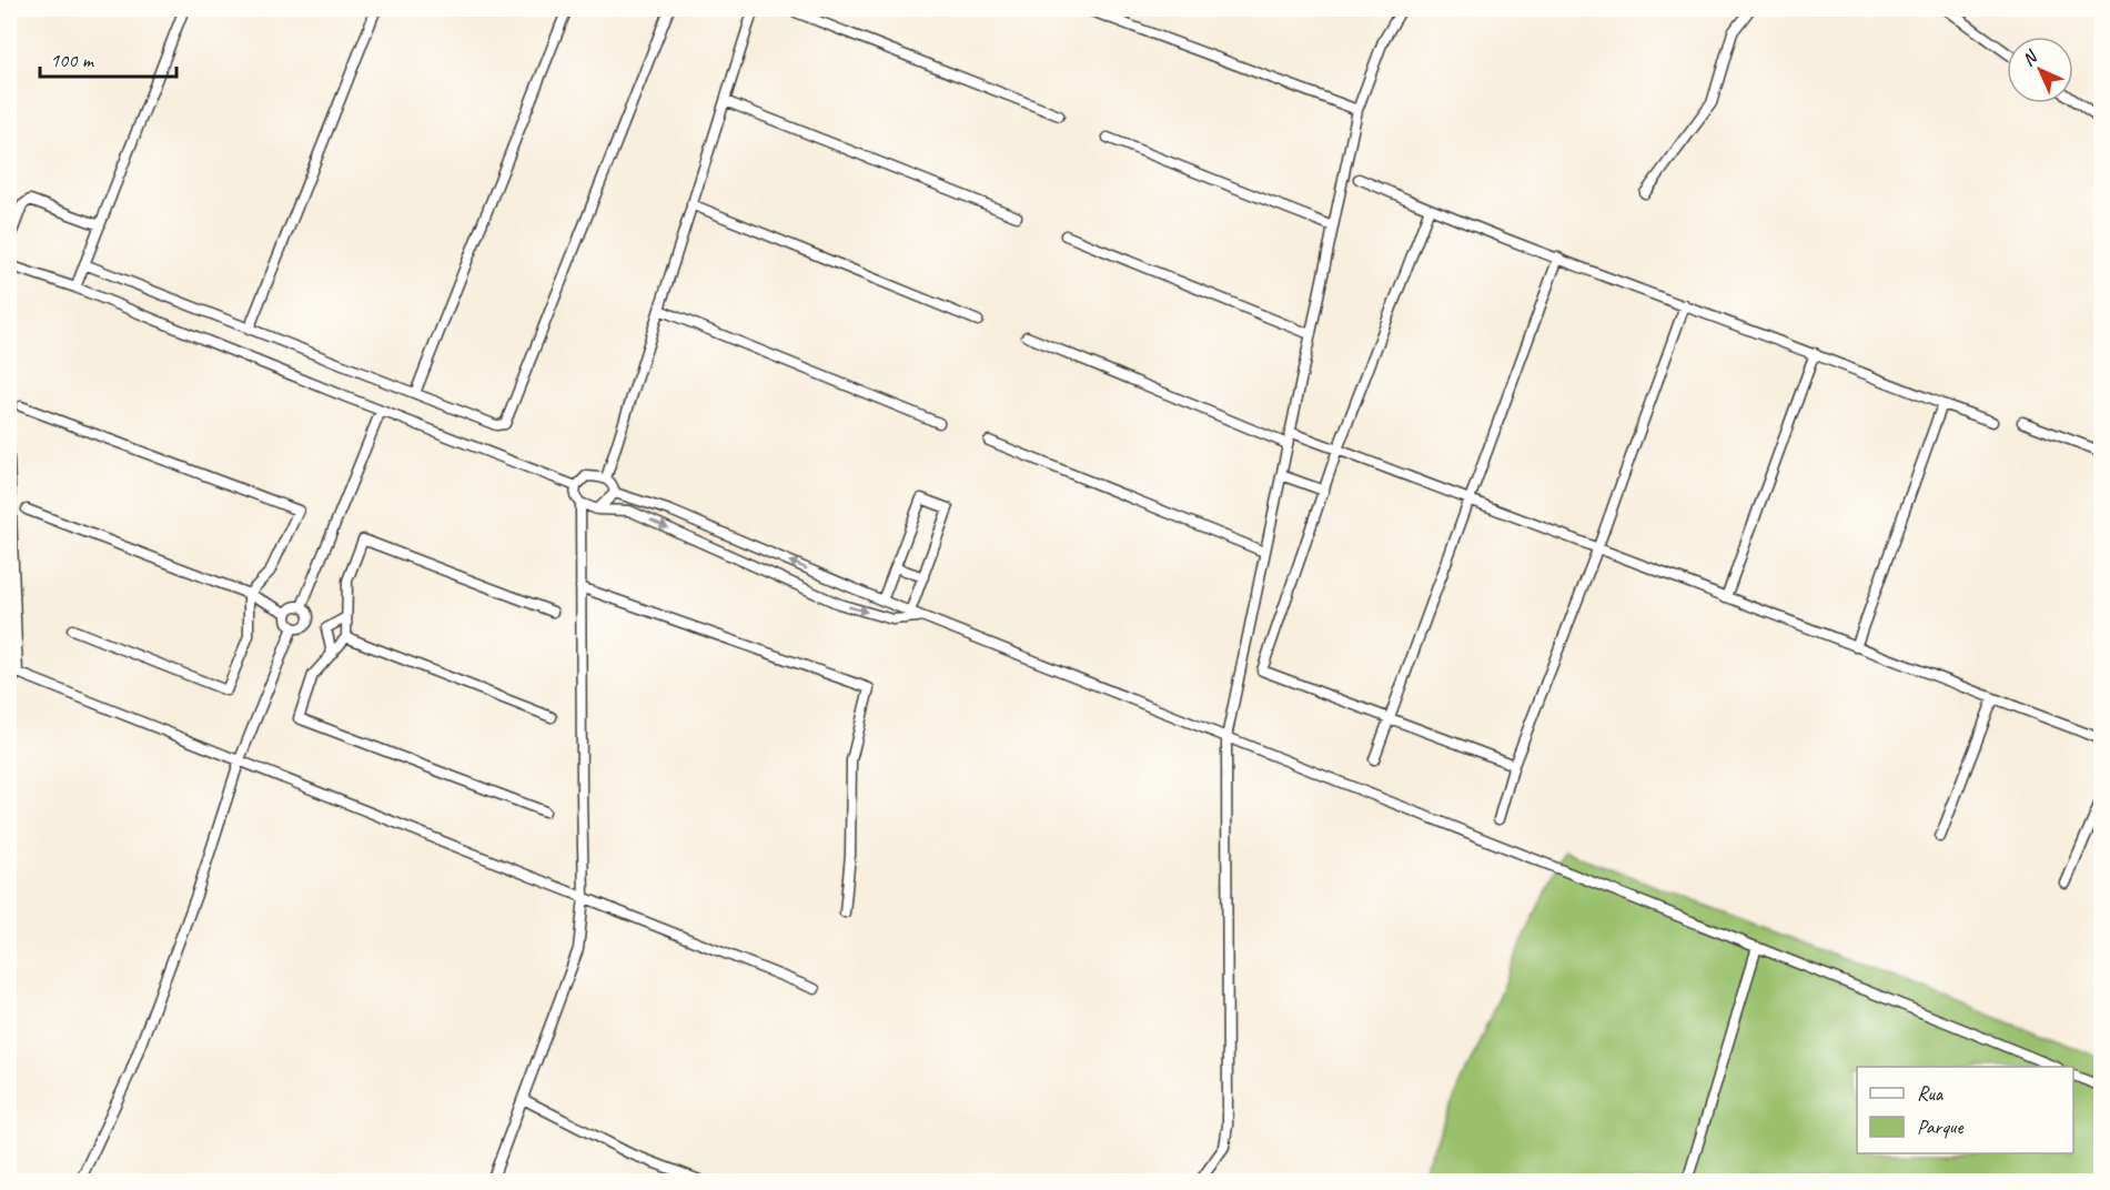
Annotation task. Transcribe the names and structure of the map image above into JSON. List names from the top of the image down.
{
  "legend": ["Rua", "Parque"],
  "scale_bar": "100 m",
  "north": "top left"
}
